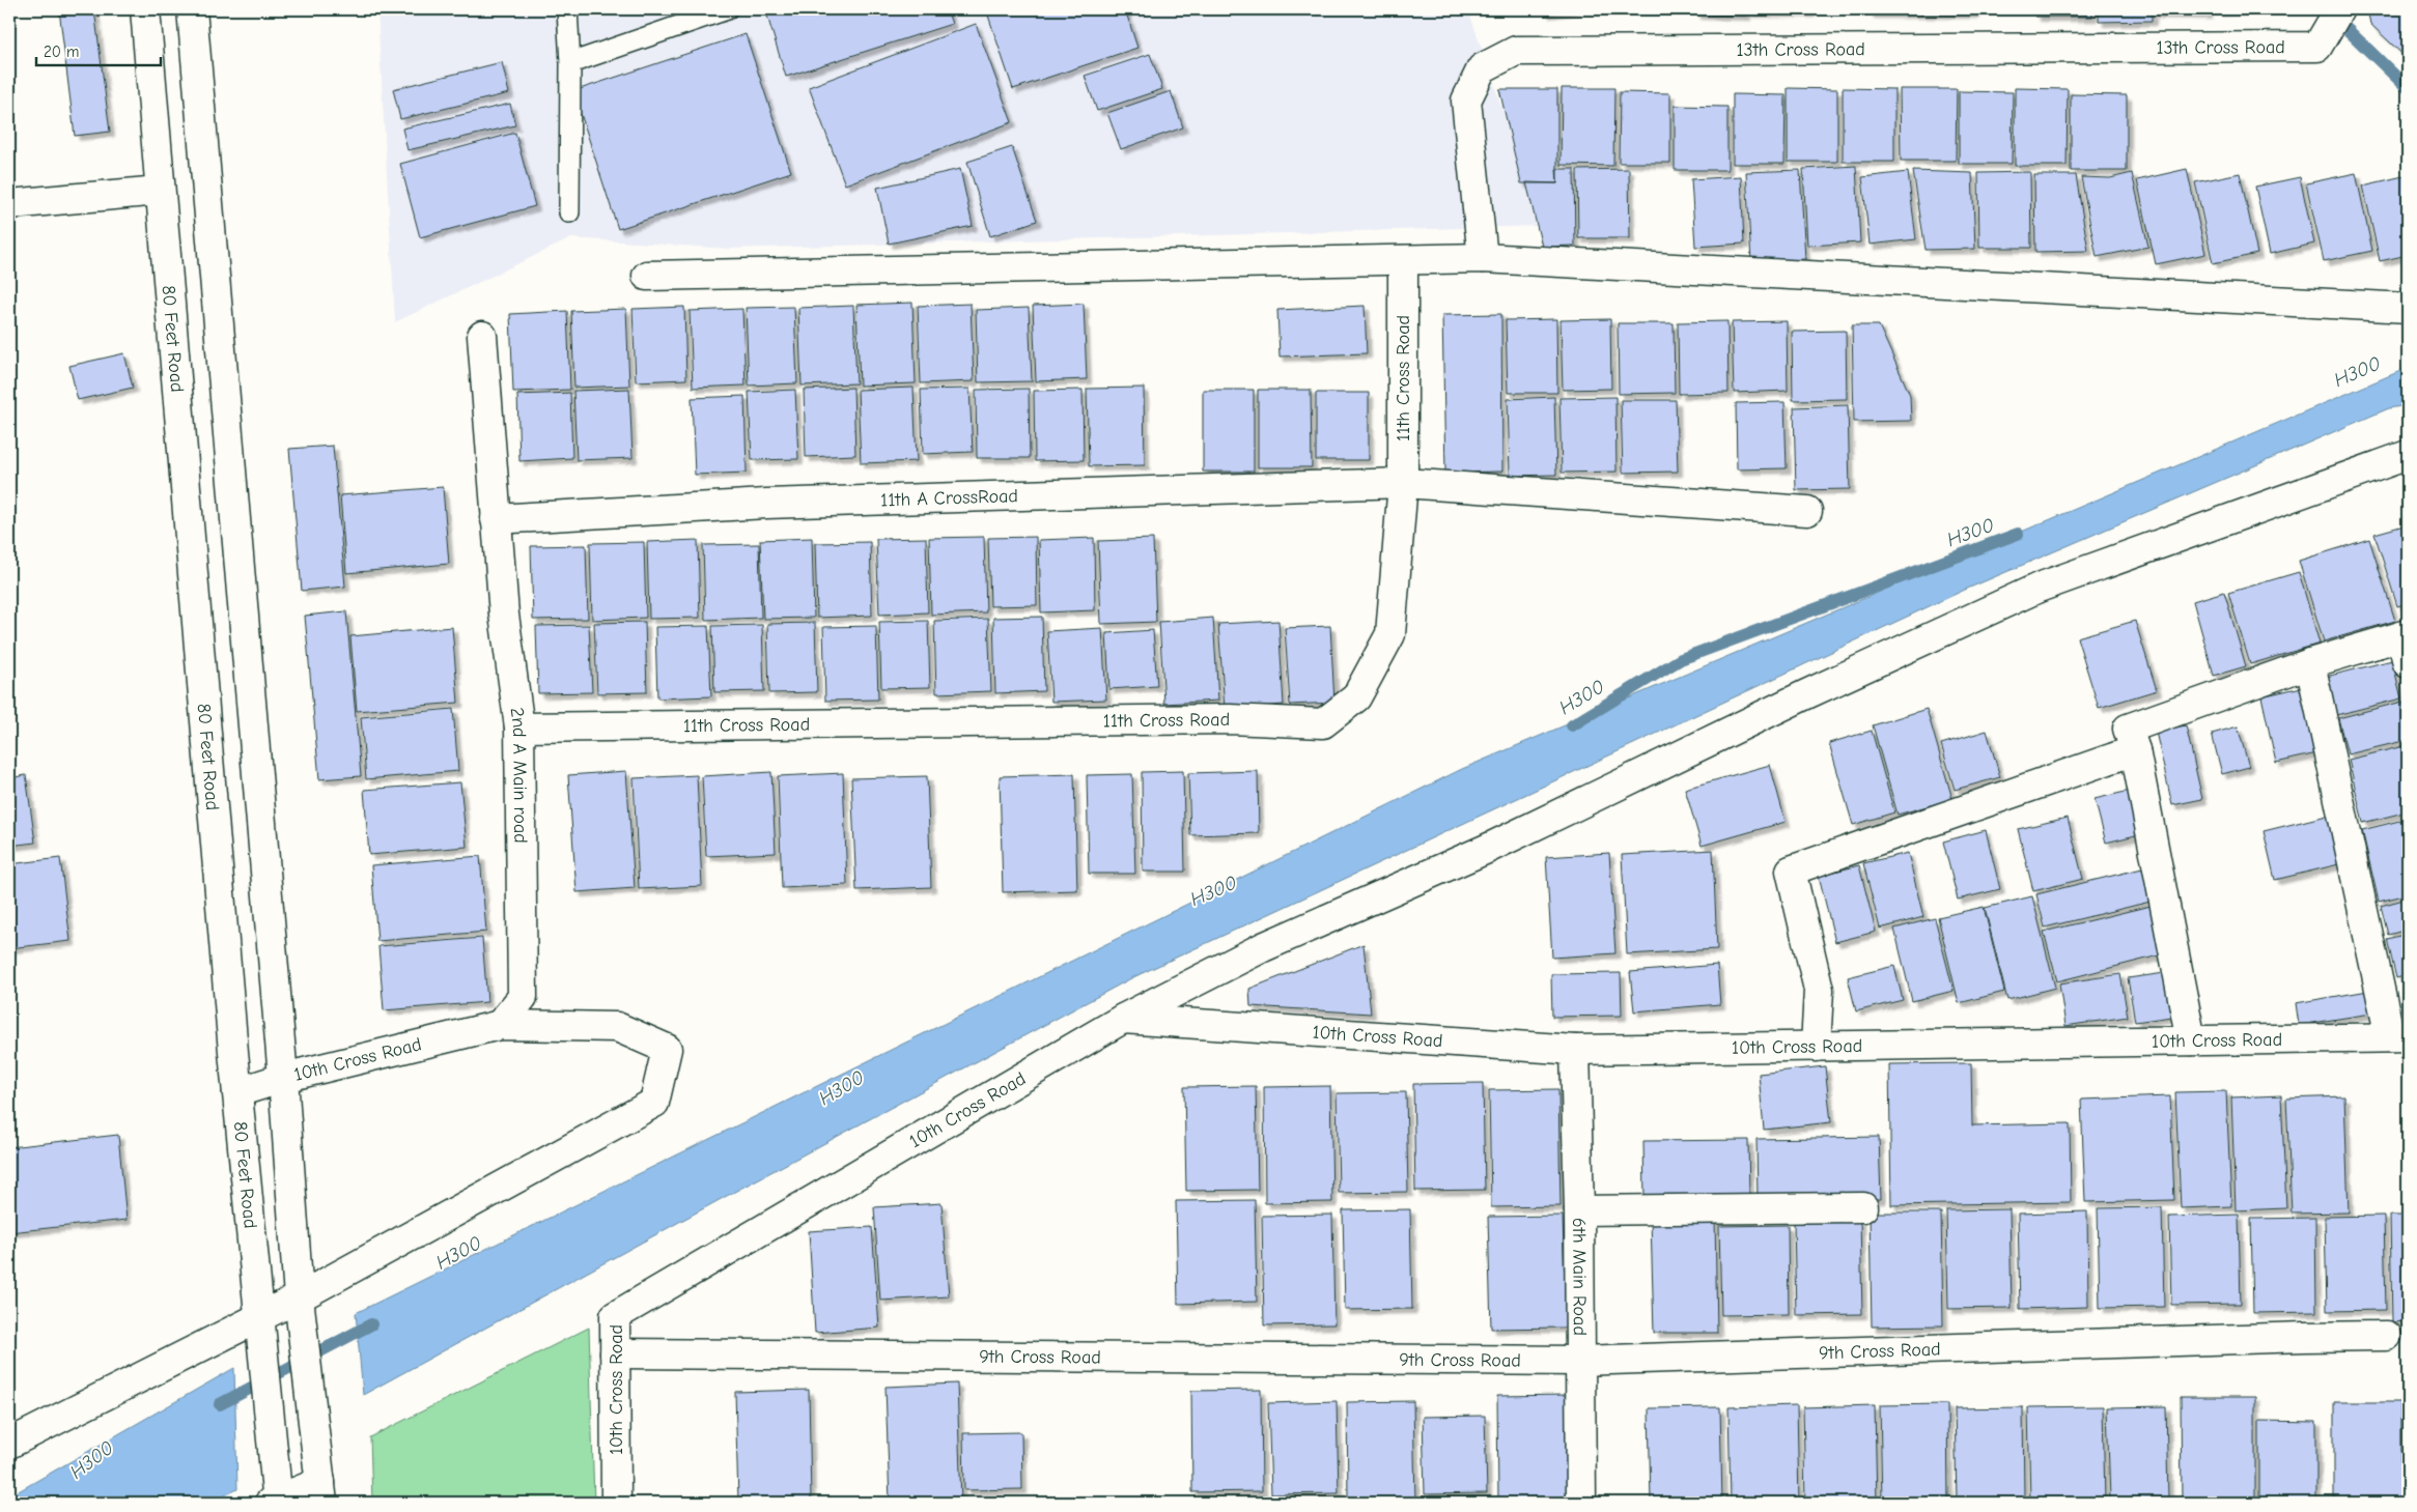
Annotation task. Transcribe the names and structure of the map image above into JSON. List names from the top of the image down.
{
  "streets": {
    "street": [
      "13th Cross Road",
      "80 Feet Road",
      "11th Cross Road",
      "11th A CrossRoad",
      "2nd A Main road",
      "10th Cross Road",
      "6th Main Road",
      "9th Cross Road"
    ]
  },
  "crossings": [
    ["80 Feet Road", "10th Cross Road"],
    ["11th Cross Road", "11th A CrossRoad"],
    ["11th Cross Road", "2nd A Main road"],
    ["11th A CrossRoad", "2nd A Main road"],
    ["2nd A Main road", "10th Cross Road"],
    ["10th Cross Road", "6th Main Road"],
    ["10th Cross Road", "9th Cross Road"],
    ["6th Main Road", "9th Cross Road"]
  ],
  "water": ["H300"],
  "scale_bar": "20 m"
}
